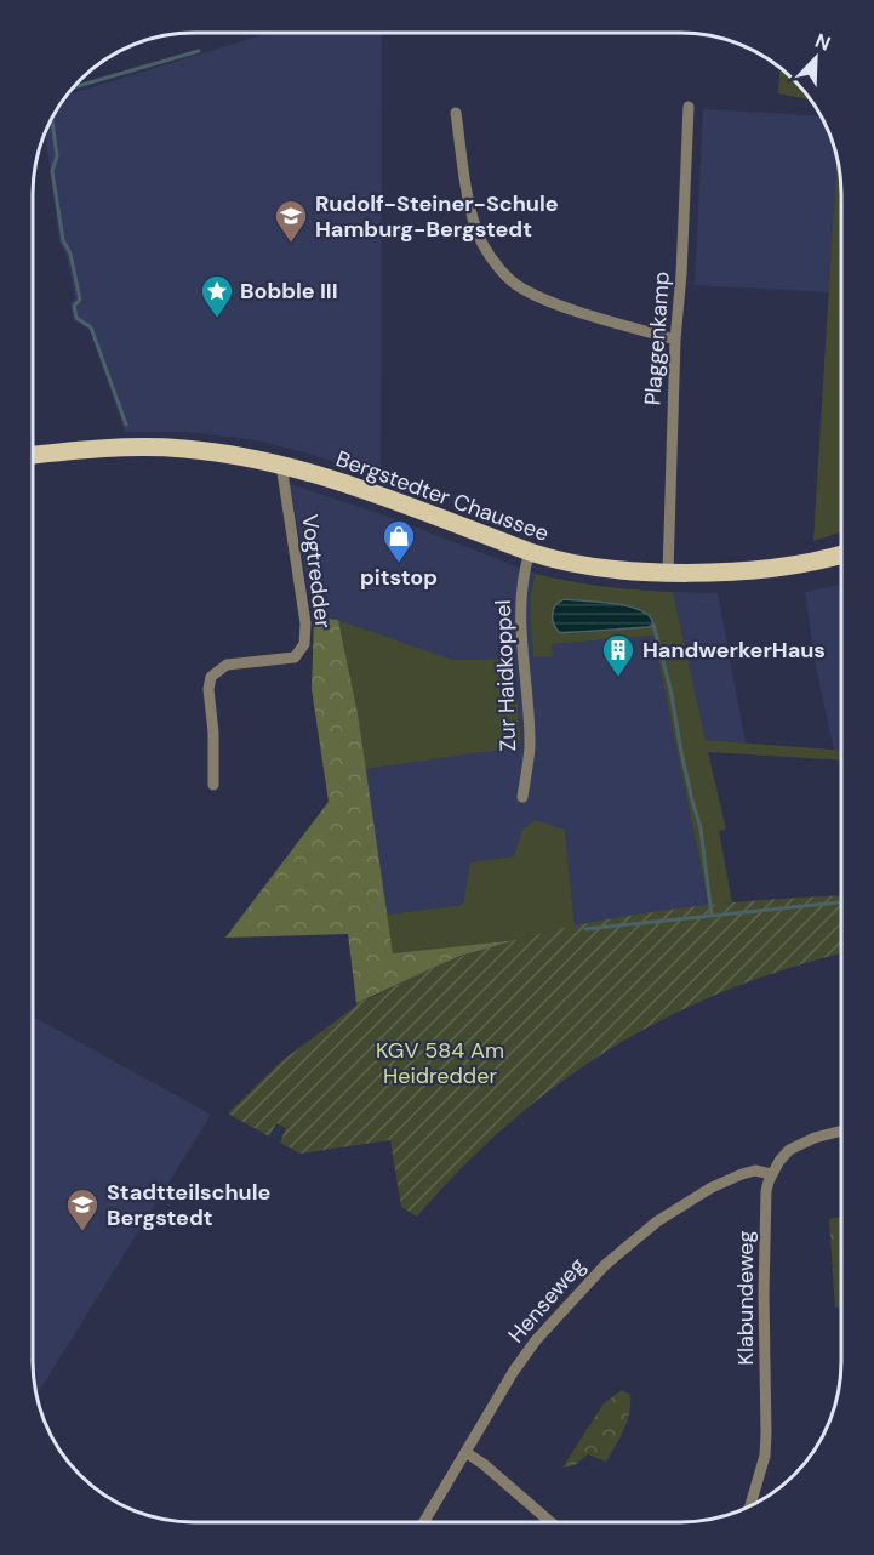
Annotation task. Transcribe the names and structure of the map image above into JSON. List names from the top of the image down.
{
  "streets": {
    "main road": ["Bergstedter Chaussee"],
    "street": [
      "Plaggenkamp",
      "Vogtredder",
      "Zur Haidkoppel",
      "Klabundeweg",
      "Henseweg"
    ]
  },
  "crossings": [
    ["Plaggenkamp", "Bergstedter Chaussee"],
    ["Bergstedter Chaussee", "Vogtredder"],
    ["Bergstedter Chaussee", "Zur Haidkoppel"],
    ["Klabundeweg", "Henseweg"]
  ],
  "parks": ["KGV 584 Am Heidredder"],
  "places": {
    "school or university": ["Rudolf-Steiner-Schule Hamburg-Bergstedt", "Stadtteilschule Bergstedt"],
    "place": ["Bobble III"],
    "shop": ["pitstop"],
    "building": ["HandwerkerHaus"]
  },
  "north": "top right"
}
